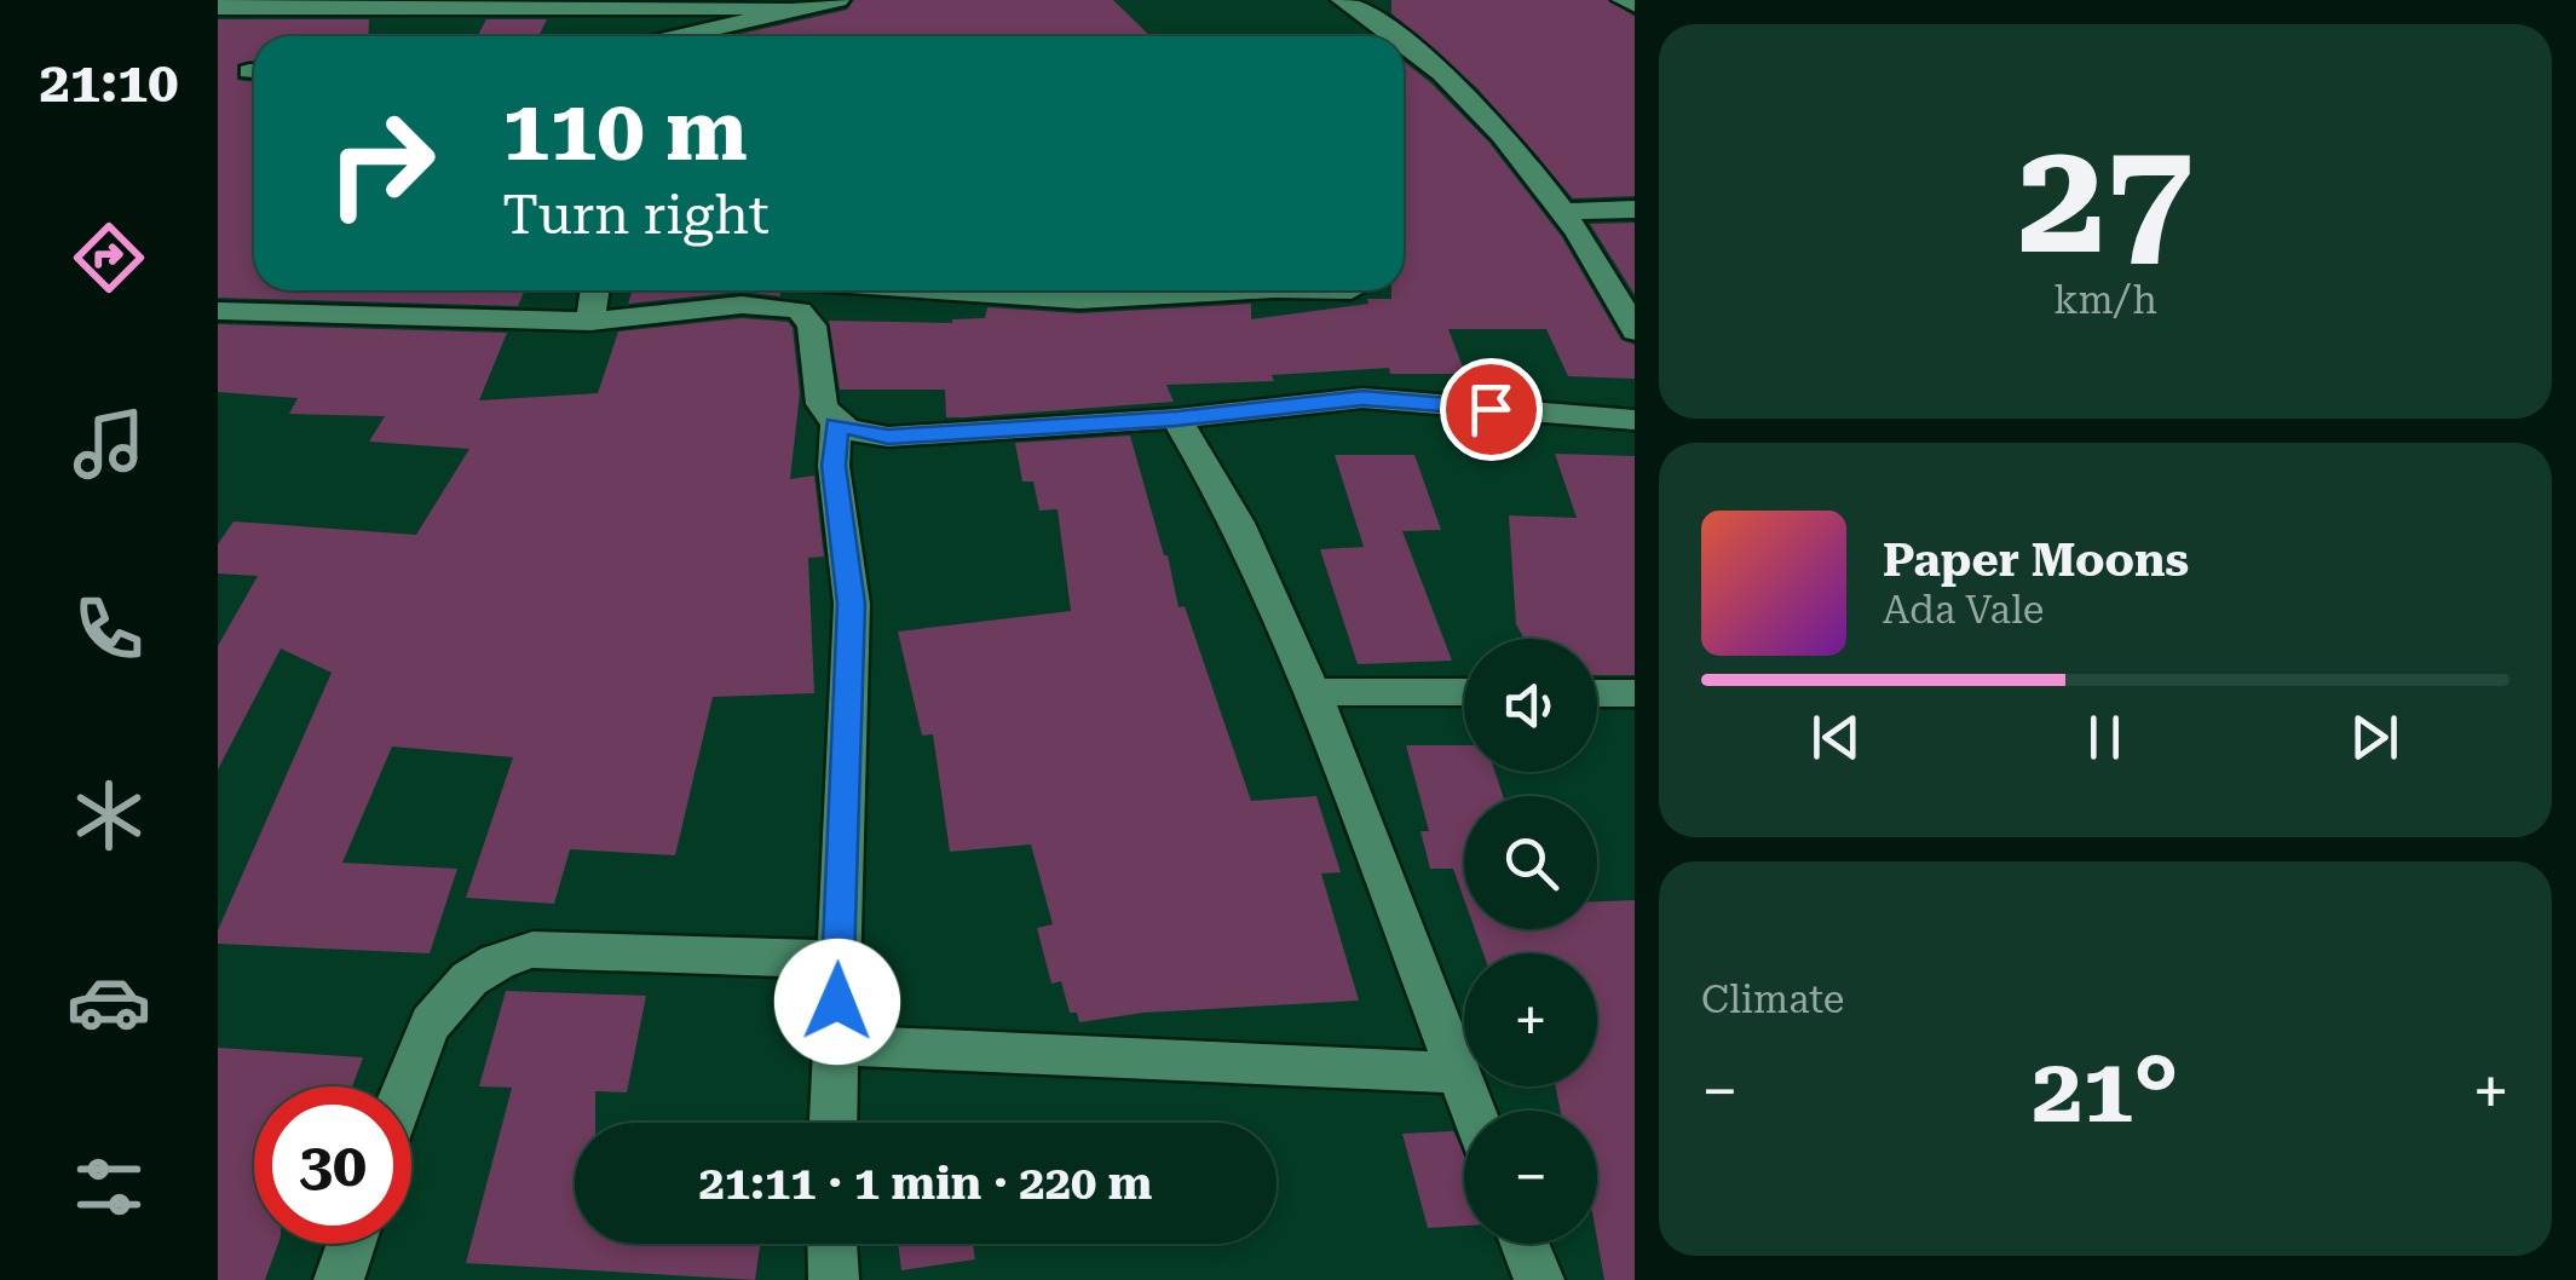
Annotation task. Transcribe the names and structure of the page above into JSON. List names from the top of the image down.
{
  "page": {
    "tabs": "21:10",
    "tile": [
      ["27", "km/h"],
      "Climate"
    ],
    "turn": ["110 m", "Turn right"],
    "song": ["Paper Moons", "Ada Vale"],
    "map_buttons": ["+", "−"],
    "heat": ["−", "21°", "+"],
    "limit": "30",
    "trip": "21:11 · 1 min · 220 m"
  }
}
